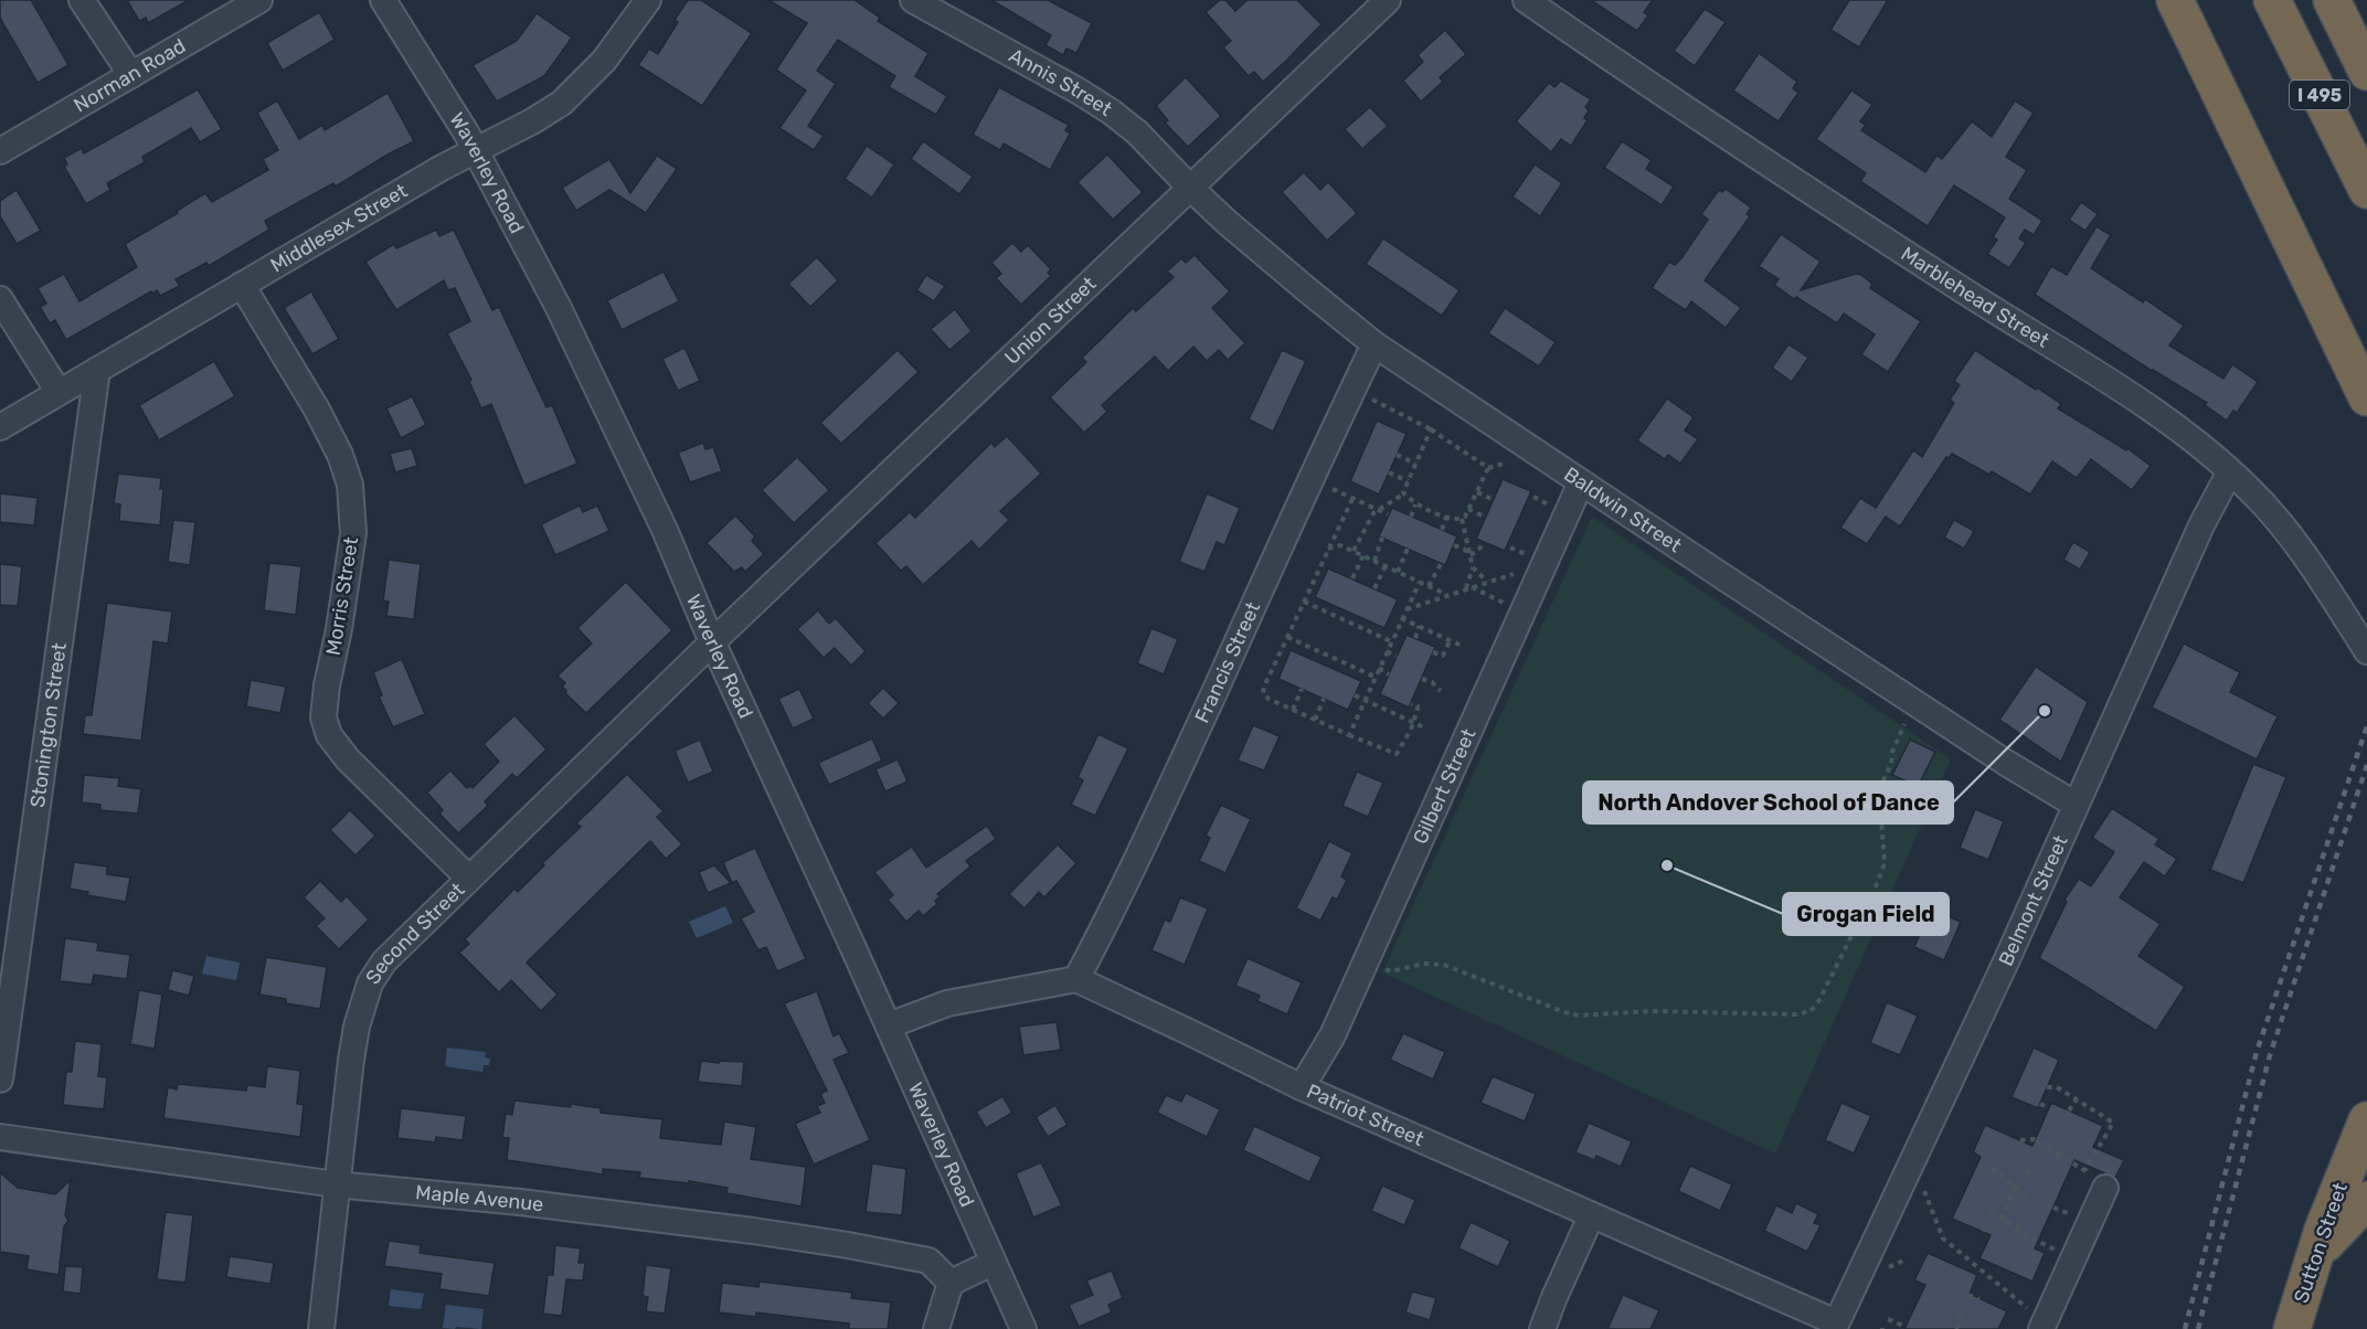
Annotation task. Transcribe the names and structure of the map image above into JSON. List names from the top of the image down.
{
  "streets": {
    "highway": ["I 495", "Sutton Street"],
    "street": [
      "Norman Road",
      "Annis Street",
      "Waverley Road",
      "Middlesex Street",
      "Marblehead Street",
      "Union Street",
      "Baldwin Street",
      "Morris Street",
      "Francis Street",
      "Stonington Street",
      "Gilbert Street",
      "Belmont Street",
      "Second Street",
      "Patriot Street",
      "Maple Avenue"
    ]
  },
  "crossings": [
    ["Annis Street", "Union Street"],
    ["Annis Street", "Baldwin Street"],
    ["Waverley Road", "Middlesex Street"],
    ["Waverley Road", "Union Street"],
    ["Waverley Road", "Second Street"],
    ["Middlesex Street", "Morris Street"],
    ["Middlesex Street", "Stonington Street"],
    ["Marblehead Street", "Belmont Street"],
    ["Union Street", "Baldwin Street"],
    ["Union Street", "Second Street"],
    ["Baldwin Street", "Francis Street"],
    ["Baldwin Street", "Gilbert Street"],
    ["Baldwin Street", "Belmont Street"],
    ["Morris Street", "Second Street"],
    ["Francis Street", "Patriot Street"],
    ["Gilbert Street", "Patriot Street"],
    ["Belmont Street", "Patriot Street"],
    ["Second Street", "Maple Avenue"]
  ],
  "places": ["North Andover School of Dance", "Grogan Field"]
}
